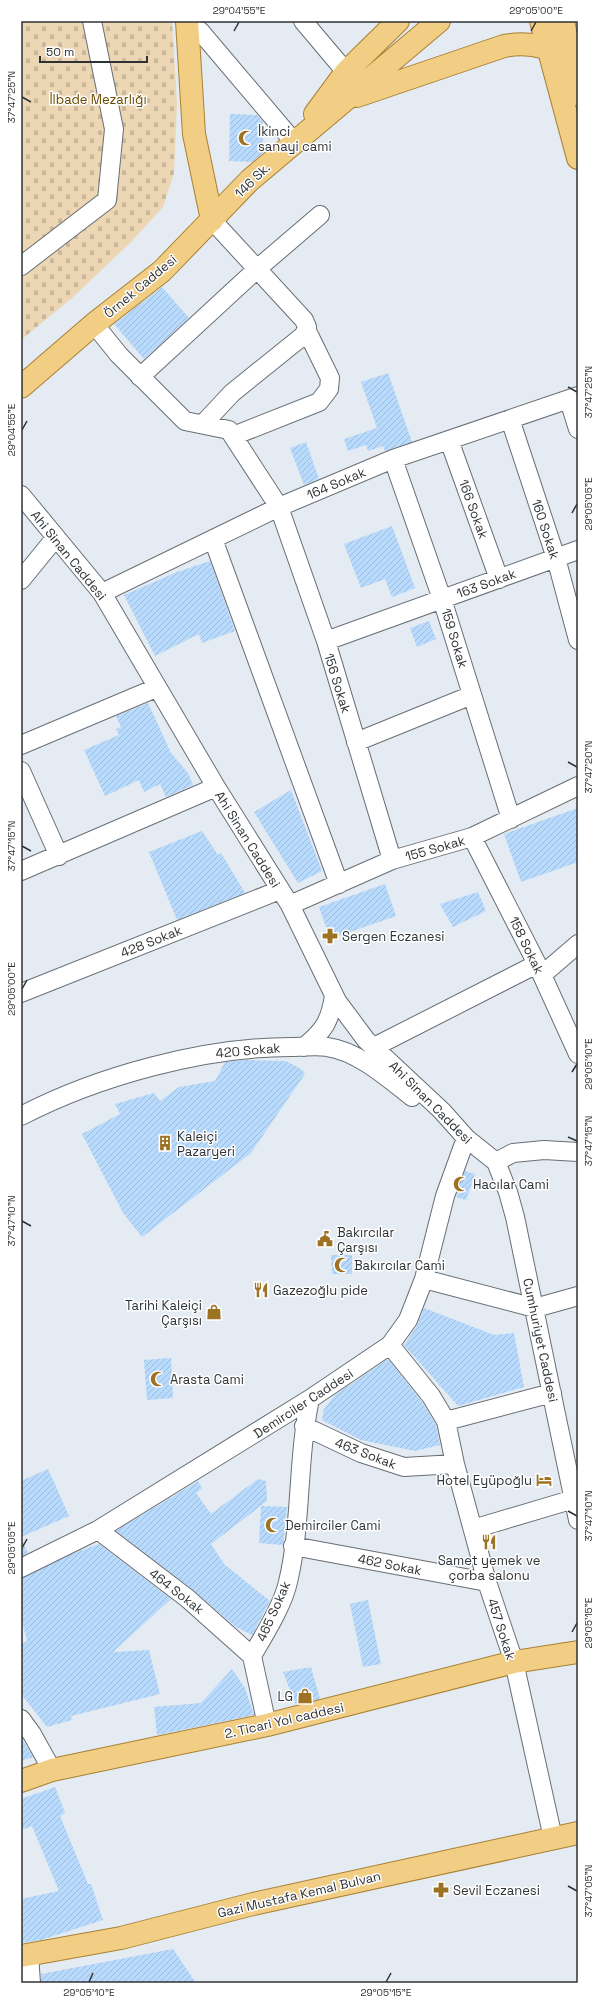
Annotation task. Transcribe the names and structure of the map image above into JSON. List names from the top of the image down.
{
  "streets": {
    "main road": [
      "146 Sk.",
      "Örnek Caddesi",
      "2. Ticari Yol caddesi",
      "Gazi Mustafa Kemal Bulvan"
    ],
    "street": [
      "164 Sokak",
      "166 Sokak",
      "160 Sokak",
      "Ahi Sinan Caddesi",
      "163 Sokak",
      "159 Sokak",
      "156 Sokak",
      "155 Sokak",
      "428 Sokak",
      "158 Sokak",
      "420 Sokak",
      "Cumhuriyet Caddesi",
      "Demirciler Caddesi",
      "463 Sokak",
      "462 Sokak",
      "464 Sokak",
      "465 Sokak",
      "457 Sokak"
    ]
  },
  "crossings": [
    ["146 Sk.", "Örnek Caddesi"],
    ["164 Sokak", "166 Sokak"],
    ["164 Sokak", "160 Sokak"],
    ["164 Sokak", "Ahi Sinan Caddesi"],
    ["164 Sokak", "159 Sokak"],
    ["164 Sokak", "156 Sokak"],
    ["166 Sokak", "163 Sokak"],
    ["160 Sokak", "163 Sokak"],
    ["Ahi Sinan Caddesi", "155 Sokak"],
    ["Ahi Sinan Caddesi", "428 Sokak"],
    ["Ahi Sinan Caddesi", "420 Sokak"],
    ["Ahi Sinan Caddesi", "Cumhuriyet Caddesi"],
    ["Ahi Sinan Caddesi", "Demirciler Caddesi"],
    ["163 Sokak", "159 Sokak"],
    ["163 Sokak", "156 Sokak"],
    ["159 Sokak", "155 Sokak"],
    ["156 Sokak", "155 Sokak"],
    ["155 Sokak", "158 Sokak"],
    ["420 Sokak", "Demirciler Caddesi"],
    ["Demirciler Caddesi", "464 Sokak"],
    ["Demirciler Caddesi", "465 Sokak"],
    ["Demirciler Caddesi", "457 Sokak"],
    ["463 Sokak", "465 Sokak"],
    ["463 Sokak", "457 Sokak"],
    ["462 Sokak", "465 Sokak"],
    ["462 Sokak", "457 Sokak"],
    ["464 Sokak", "465 Sokak"],
    ["465 Sokak", "2. Ticari Yol caddesi"],
    ["457 Sokak", "2. Ticari Yol caddesi"],
    ["457 Sokak", "Gazi Mustafa Kemal Bulvan"]
  ],
  "parks": ["İlbade Mezarlığı"],
  "places": {
    "mosque": [
      "İkinci sanayi cami",
      "Hacılar Cami",
      "Bakırcılar Cami",
      "Arasta Cami",
      "Demirciler Cami"
    ],
    "pharmacy": ["Sergen Eczanesi", "Sevil Eczanesi"],
    "building": ["Kaleiçi Pazaryeri"],
    "public building": ["Bakırcılar Çarşısı"],
    "restaurant": ["Gazezoğlu pide", "Samet yemek ve çorba salonu"],
    "shop": ["Tarihi Kaleiçi Çarşısı", "LG"],
    "hotel": ["Hotel Eyüpoğlu"]
  },
  "scale_bar": "50 m",
  "coordinates": [
    "29°04'55\"E",
    "29°05'00\"E",
    "37°47'25\"N",
    "29°05'05\"E",
    "37°47'20\"N",
    "37°47'15\"N",
    "29°05'10\"E",
    "37°47'10\"N",
    "29°05'15\"E",
    "37°47'05\"N"
  ]
}
